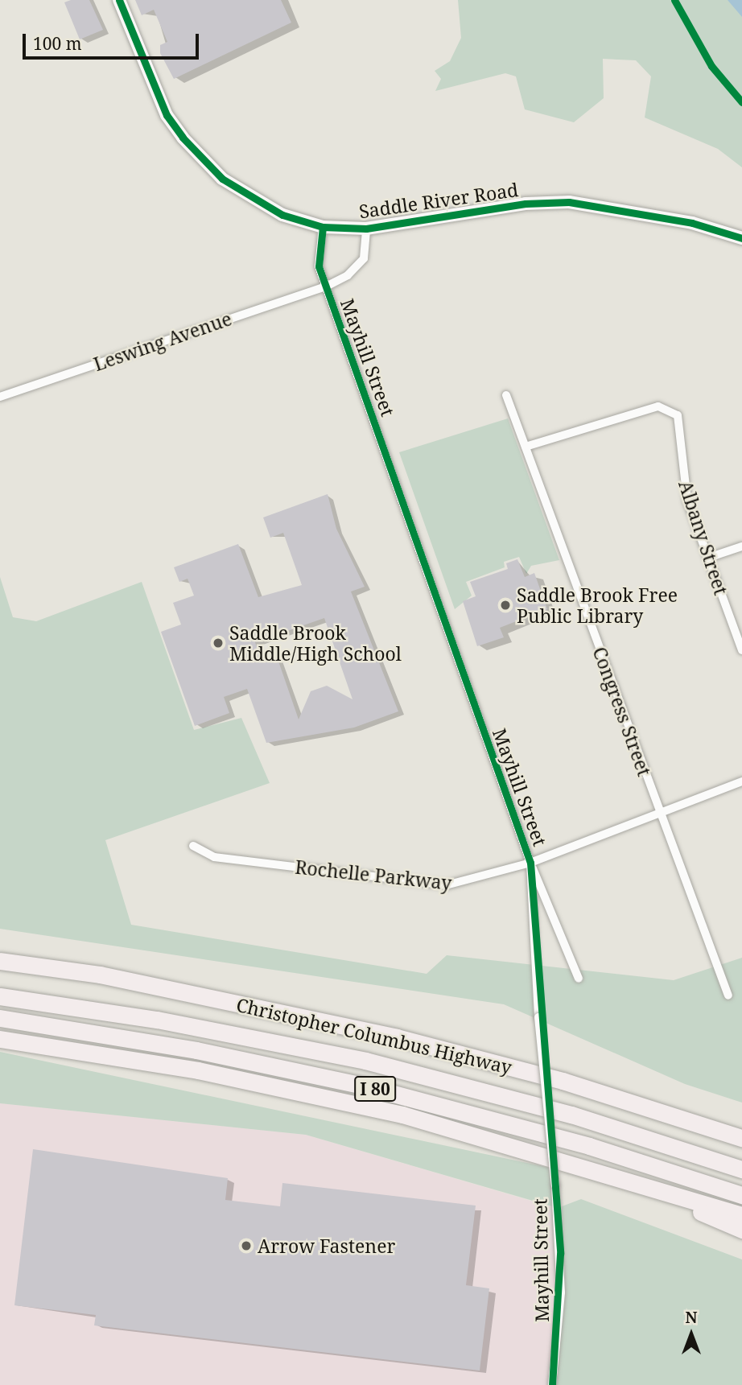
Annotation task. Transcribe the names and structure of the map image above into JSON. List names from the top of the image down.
{
  "streets": {
    "highway": ["Christopher Columbus Highway", "I 80"],
    "street": [
      "Saddle River Road",
      "Leswing Avenue",
      "Mayhill Street",
      "Albany Street",
      "Congress Street",
      "Rochelle Parkway"
    ]
  },
  "crossings": [
    ["Saddle River Road", "Mayhill Street"],
    ["Leswing Avenue", "Mayhill Street"],
    ["Mayhill Street", "Rochelle Parkway"],
    ["Albany Street", "Congress Street"],
    ["Congress Street", "Rochelle Parkway"]
  ],
  "places": ["Saddle Brook Free Public Library", "Saddle Brook Middle/High School", "Arrow Fastener"],
  "scale_bar": "100 m",
  "north": "top"
}
